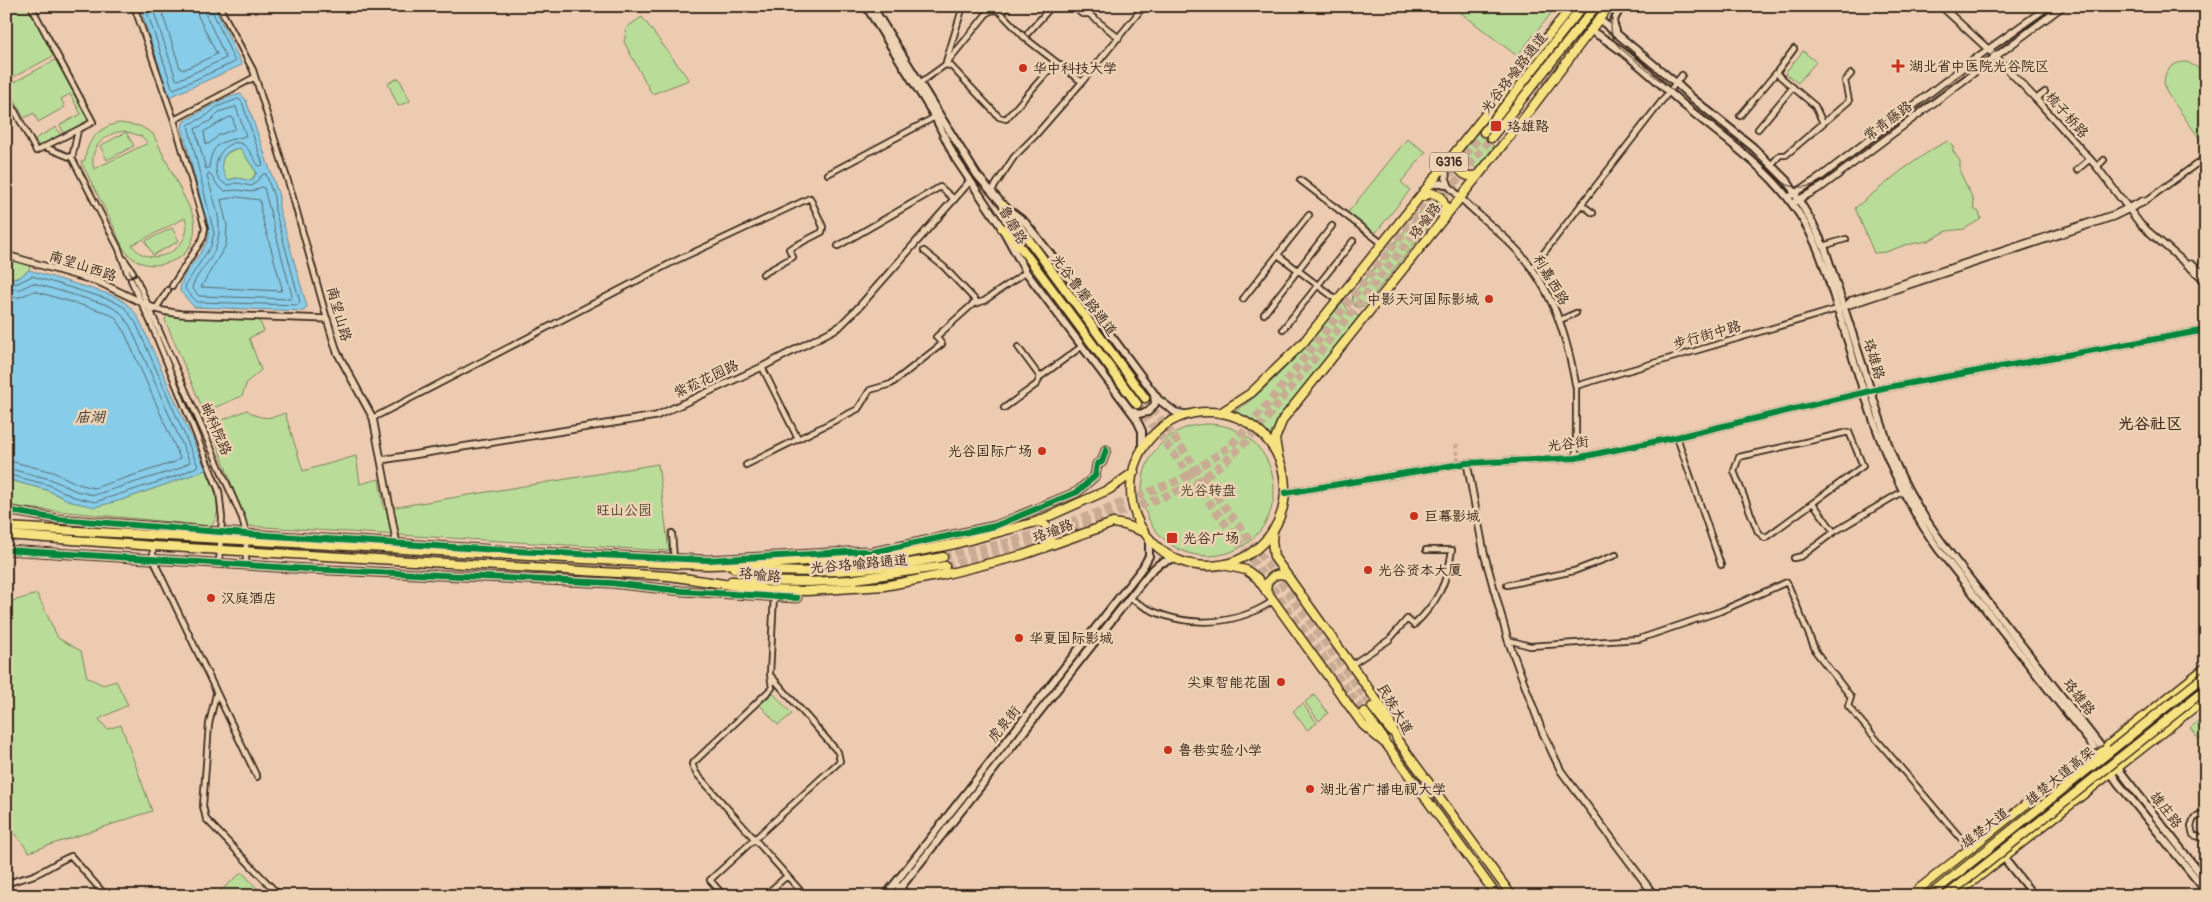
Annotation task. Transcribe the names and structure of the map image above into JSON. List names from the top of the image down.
{
  "streets": {
    "main road": [
      "光谷珞喻路通道",
      "G316",
      "珞喻路",
      "鲁磨路",
      "光谷鲁磨路通道",
      "珞雄路",
      "珞瑜路",
      "民族大道",
      "虎泉街",
      "雄楚大道高架",
      "雄庄路",
      "雄楚大道"
    ],
    "street": [
      "梳子桥路",
      "常青藤路",
      "南望山西路",
      "利嘉西路",
      "南望山路",
      "步行街中路",
      "紫菘花园路",
      "邮科院路",
      "光谷街"
    ]
  },
  "crossings": [
    ["光谷珞喻路通道", "珞喻路"],
    ["梳子桥路", "常青藤路"],
    ["梳子桥路", "步行街中路"],
    ["常青藤路", "珞雄路"],
    ["珞喻路", "鲁磨路"],
    ["珞喻路", "利嘉西路"],
    ["珞喻路", "南望山路"],
    ["珞喻路", "珞雄路"],
    ["珞喻路", "邮科院路"],
    ["珞喻路", "光谷街"],
    ["珞喻路", "珞瑜路"],
    ["珞喻路", "民族大道"],
    ["珞喻路", "虎泉街"],
    ["鲁磨路", "光谷鲁磨路通道"],
    ["鲁磨路", "紫菘花园路"],
    ["鲁磨路", "光谷街"],
    ["鲁磨路", "珞瑜路"],
    ["鲁磨路", "民族大道"],
    ["鲁磨路", "虎泉街"],
    ["南望山西路", "南望山路"],
    ["南望山西路", "邮科院路"],
    ["利嘉西路", "步行街中路"],
    ["南望山路", "紫菘花园路"],
    ["步行街中路", "珞雄路"],
    ["珞雄路", "光谷街"],
    ["珞雄路", "雄庄路"],
    ["珞雄路", "雄楚大道"],
    ["光谷街", "珞瑜路"],
    ["光谷街", "民族大道"],
    ["光谷街", "虎泉街"],
    ["珞瑜路", "民族大道"],
    ["珞瑜路", "虎泉街"],
    ["民族大道", "虎泉街"]
  ],
  "districts": ["光谷社区"],
  "water": ["庙湖"],
  "parks": ["光谷转盘", "旺山公园"],
  "places": {
    "health": ["湖北省中医院光谷院区"],
    "other": [
      "华中科技大学",
      "中影天河国际影城",
      "光谷国际广场",
      "巨幕影城",
      "光谷资本大厦",
      "汉庭酒店",
      "华夏国际影城",
      "尖東智能花園",
      "鲁巷实验小学",
      "湖北省广播电视大学"
    ],
    "transit": ["珞雄路", "光谷广场"]
  }
}
